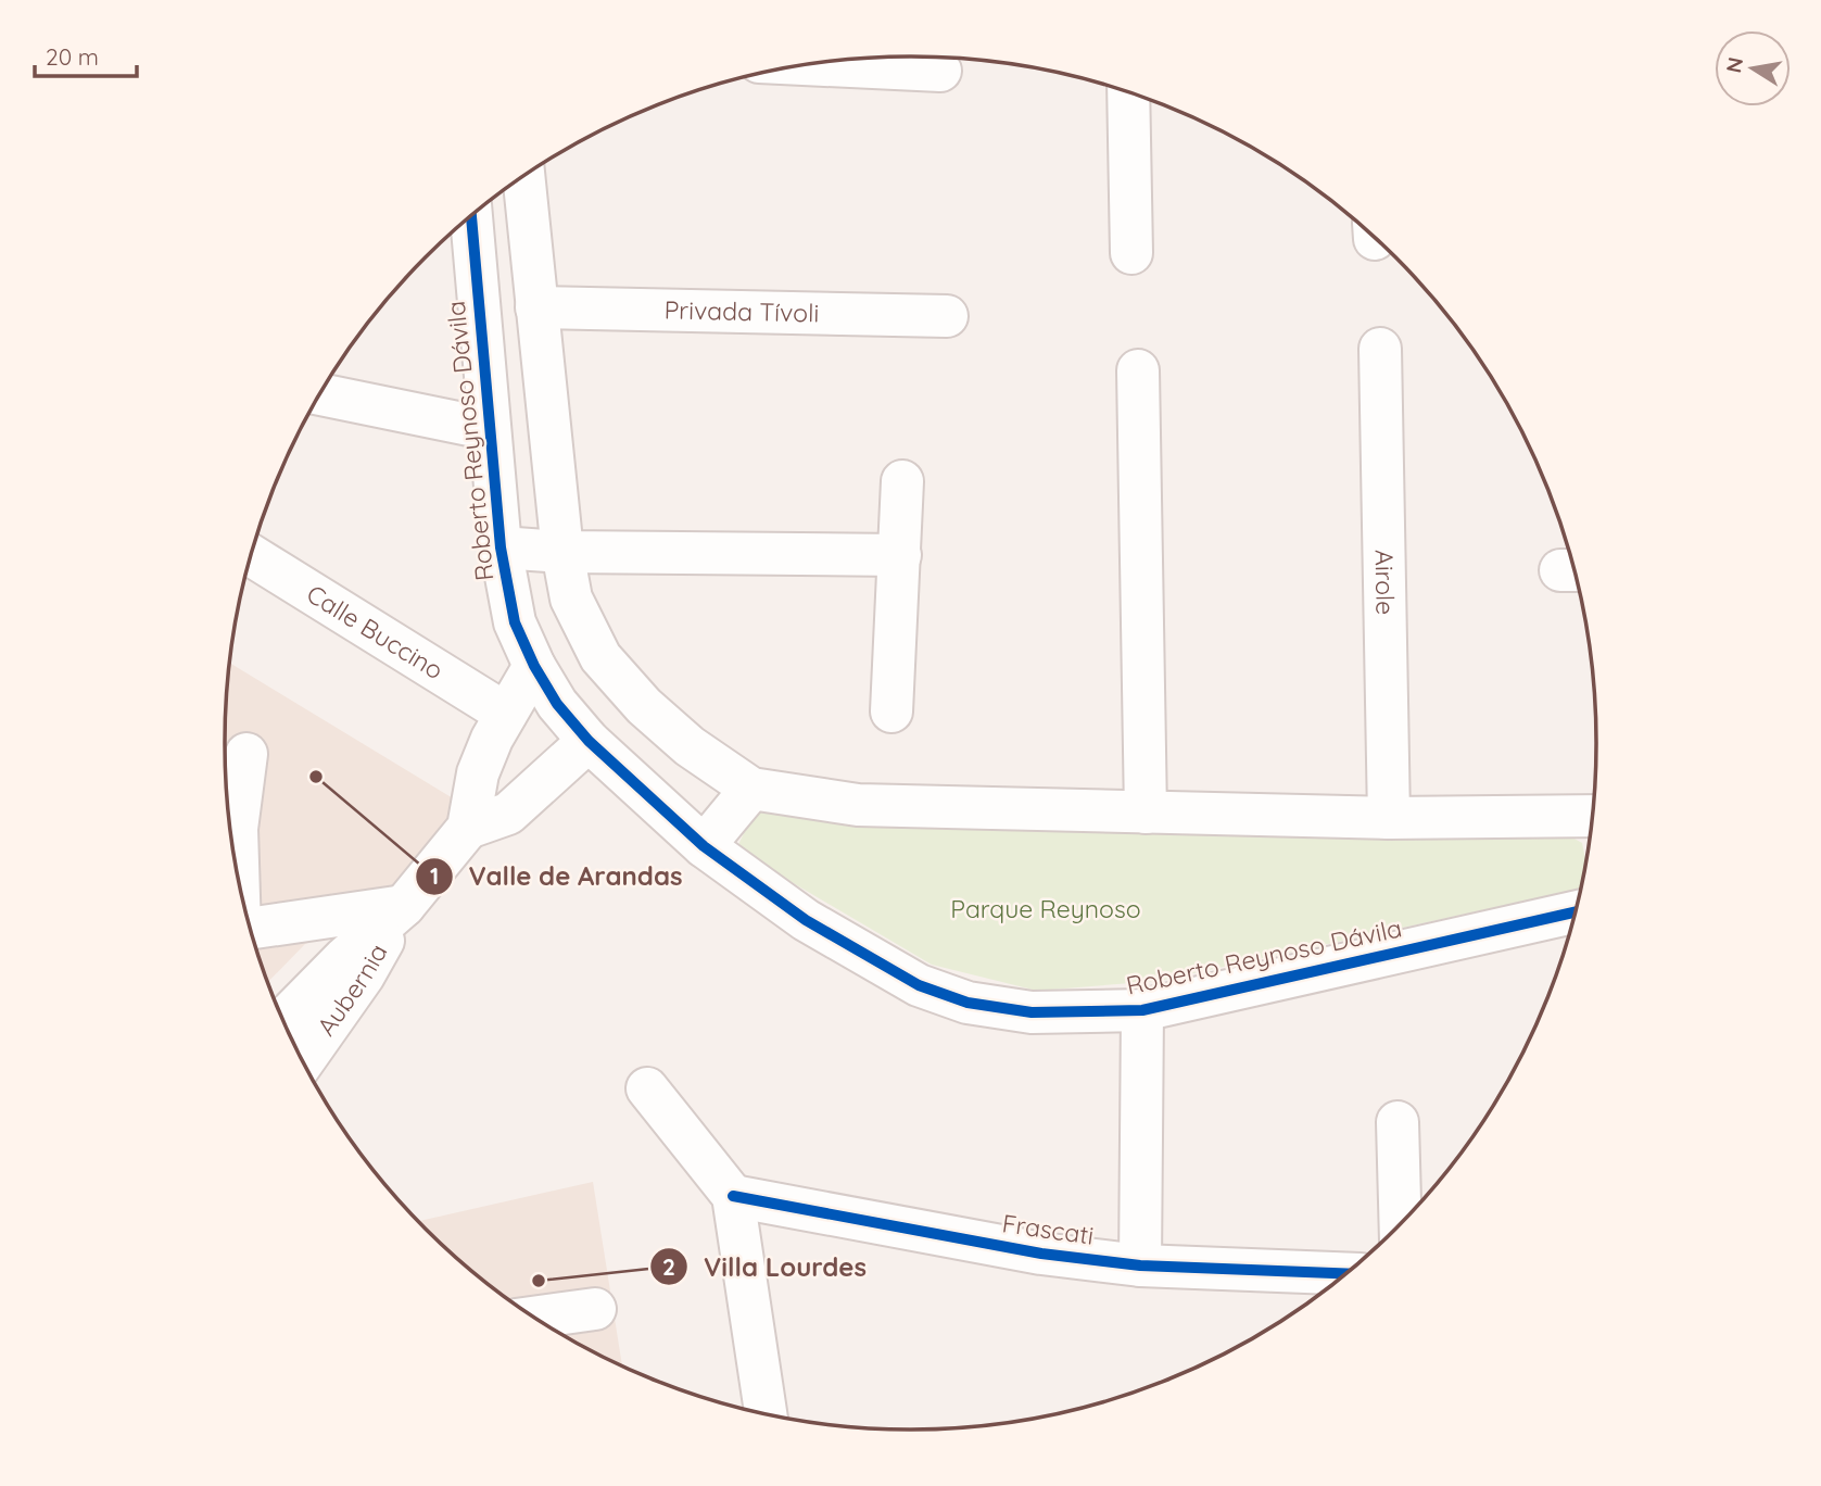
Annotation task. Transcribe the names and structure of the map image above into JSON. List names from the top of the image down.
{
  "streets": {
    "street": [
      "Privada Tívoli",
      "Roberto Reynoso Dávila",
      "Airole",
      "Calle Buccino",
      "Aubernia",
      "Frascati"
    ]
  },
  "crossings": [
    ["Roberto Reynoso Dávila", "Aubernia"],
    ["Calle Buccino", "Aubernia"]
  ],
  "parks": ["Parque Reynoso"],
  "places": ["Valle de Arandas", "Villa Lourdes"],
  "scale_bar": "20 m",
  "north": "left"
}
